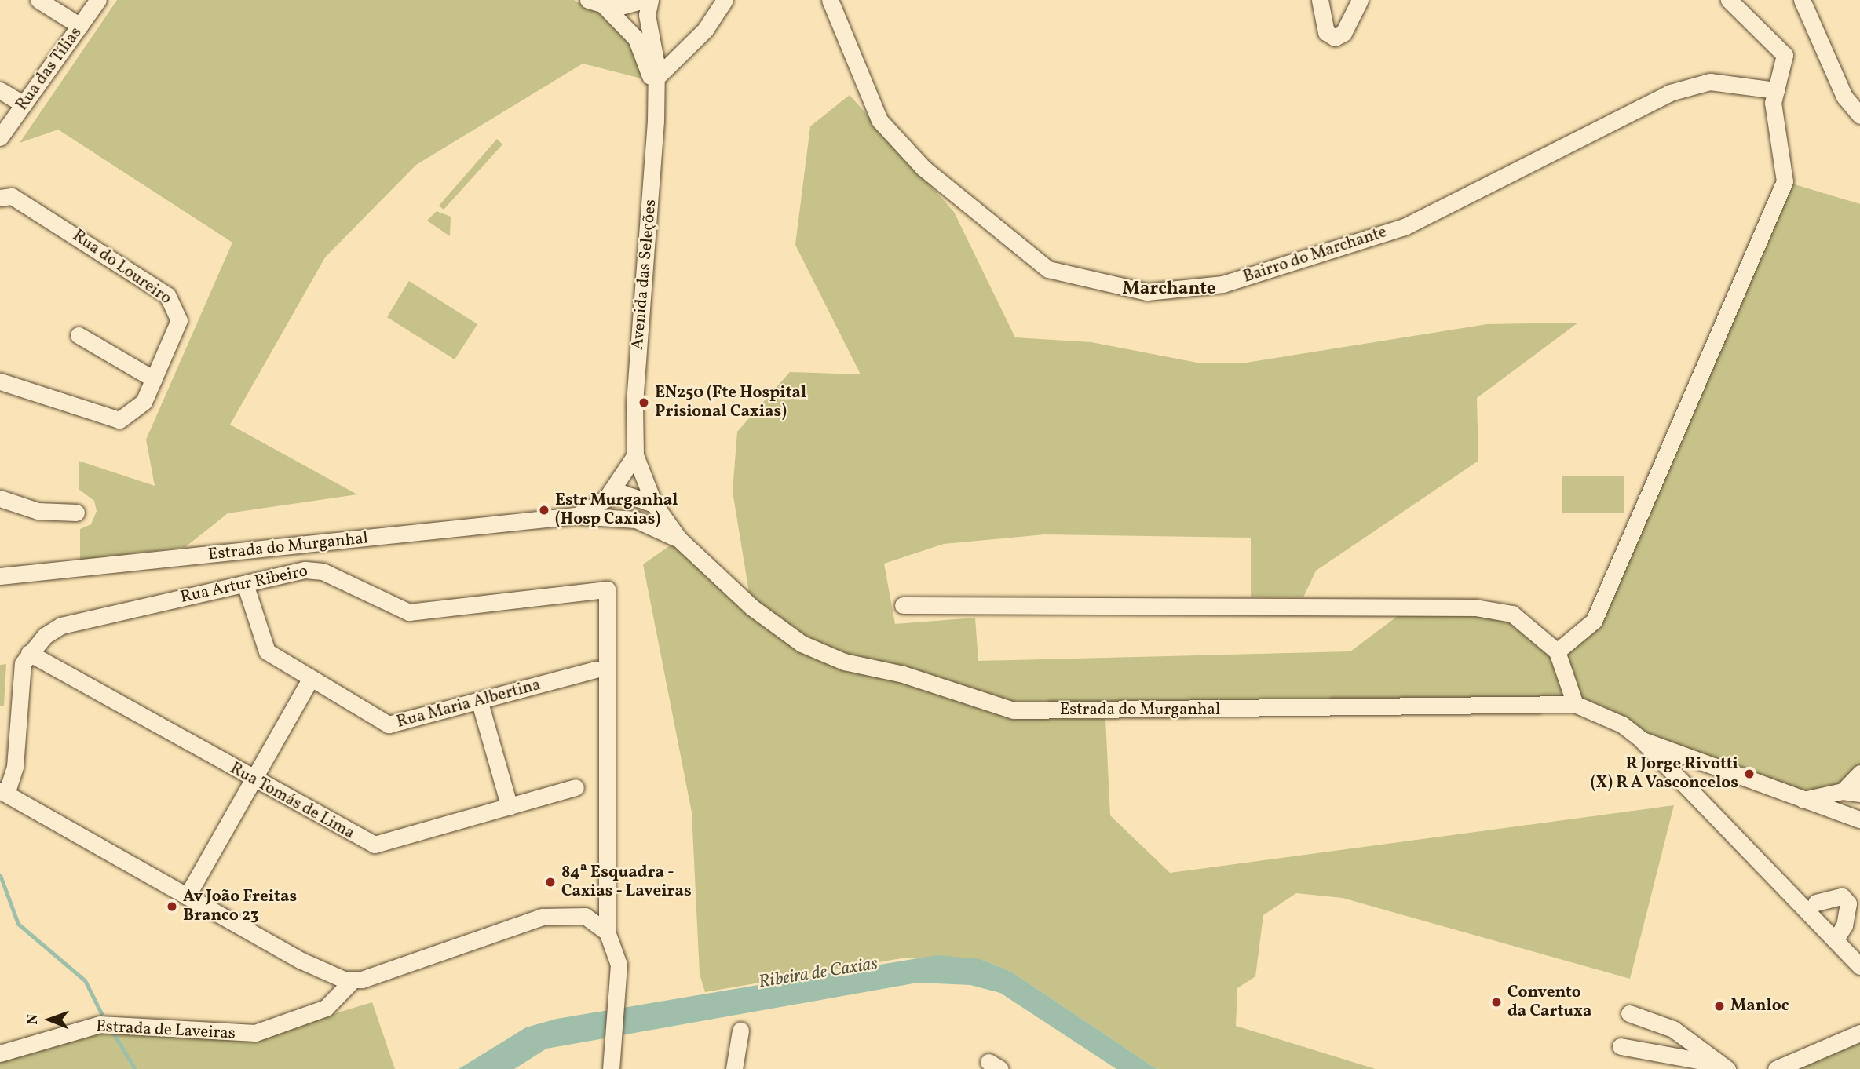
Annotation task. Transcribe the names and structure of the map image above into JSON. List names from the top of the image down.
{
  "streets": {
    "street": [
      "Rua das Tílias",
      "Bairro do Marchante",
      "Rua do Loureiro",
      "Avenida das Seleções",
      "Estrada do Murganhal",
      "Rua Artur Ribeiro",
      "Rua Maria Albertina",
      "Rua Tomás de Lima",
      "Estrada de Laveiras"
    ]
  },
  "crossings": [
    ["Avenida das Seleções", "Estrada do Murganhal"],
    ["Rua Artur Ribeiro", "Rua Maria Albertina"],
    ["Rua Artur Ribeiro", "Rua Tomás de Lima"]
  ],
  "districts": ["Marchante"],
  "water": ["Ribeira de Caxias"],
  "places": [
    "EN250 (Fte Hospital Prisional Caxias)",
    "Estr Murganhal (Hosp Caxias)",
    "R Jorge Rivotti (X) R A Vasconcelos",
    "84ª Esquadra - Caxias - Laveiras",
    "Av João Freitas Branco 23",
    "Convento da Cartuxa",
    "Manloc"
  ],
  "north": "left"
}
